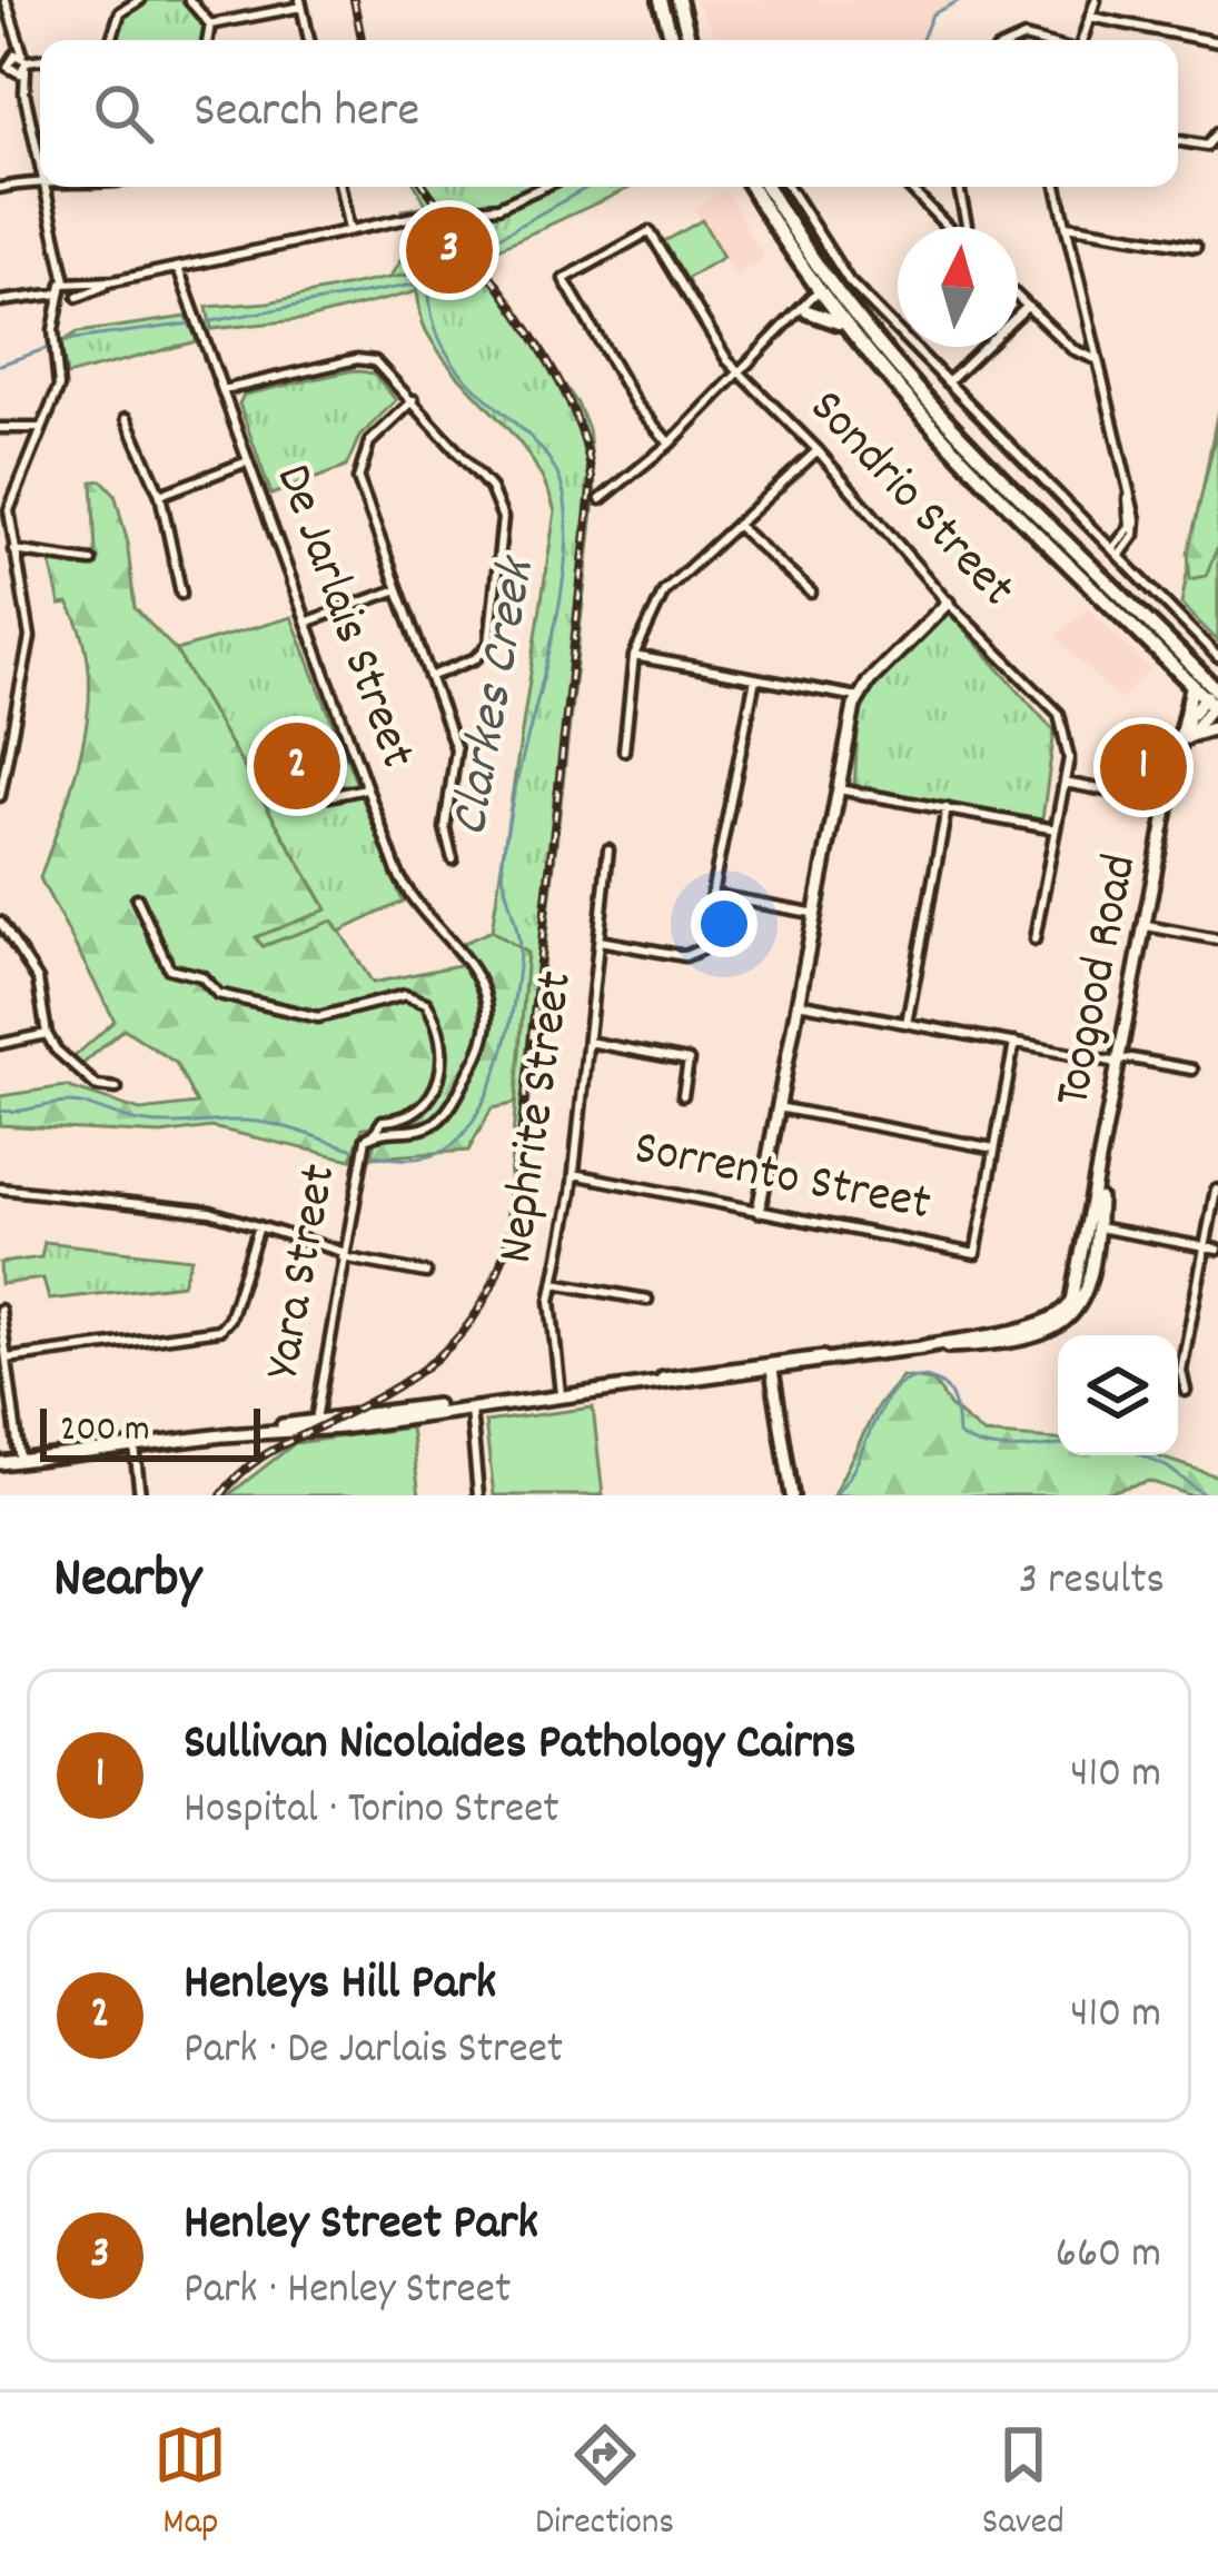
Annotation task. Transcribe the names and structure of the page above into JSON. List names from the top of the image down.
{
  "streets": {
    "street": [
      "Sondrio Street",
      "De Jarlais Street",
      "Toogood Road",
      "Nephrite Street",
      "Sorrento Street",
      "Yara Street"
    ]
  },
  "crossings": [
    ["De Jarlais Street", "Yara Street"],
    ["Toogood Road", "Nephrite Street"],
    ["Toogood Road", "Yara Street"],
    ["Nephrite Street", "Sorrento Street"]
  ],
  "water": ["Clarkes Creek"],
  "scale_bar": "200 m",
  "north": "top",
  "page": {
    "search": "Search here",
    "pins": ["3", "2", "1"],
    "scale": "200 m",
    "heading": ["Nearby", "3 results"],
    "list": [
      {
        "mark": "1",
        "name": "Sullivan Nicolaides Pathology Cairns",
        "note": "Hospital · Torino Street",
        "value": "410 m"
      },
      {
        "mark": "2",
        "name": "Henleys Hill Park",
        "note": "Park · De Jarlais Street",
        "value": "410 m"
      },
      {
        "mark": "3",
        "name": "Henley Street Park",
        "note": "Park · Henley Street",
        "value": "660 m"
      }
    ],
    "nav": ["Map", "Directions", "Saved"]
  }
}
